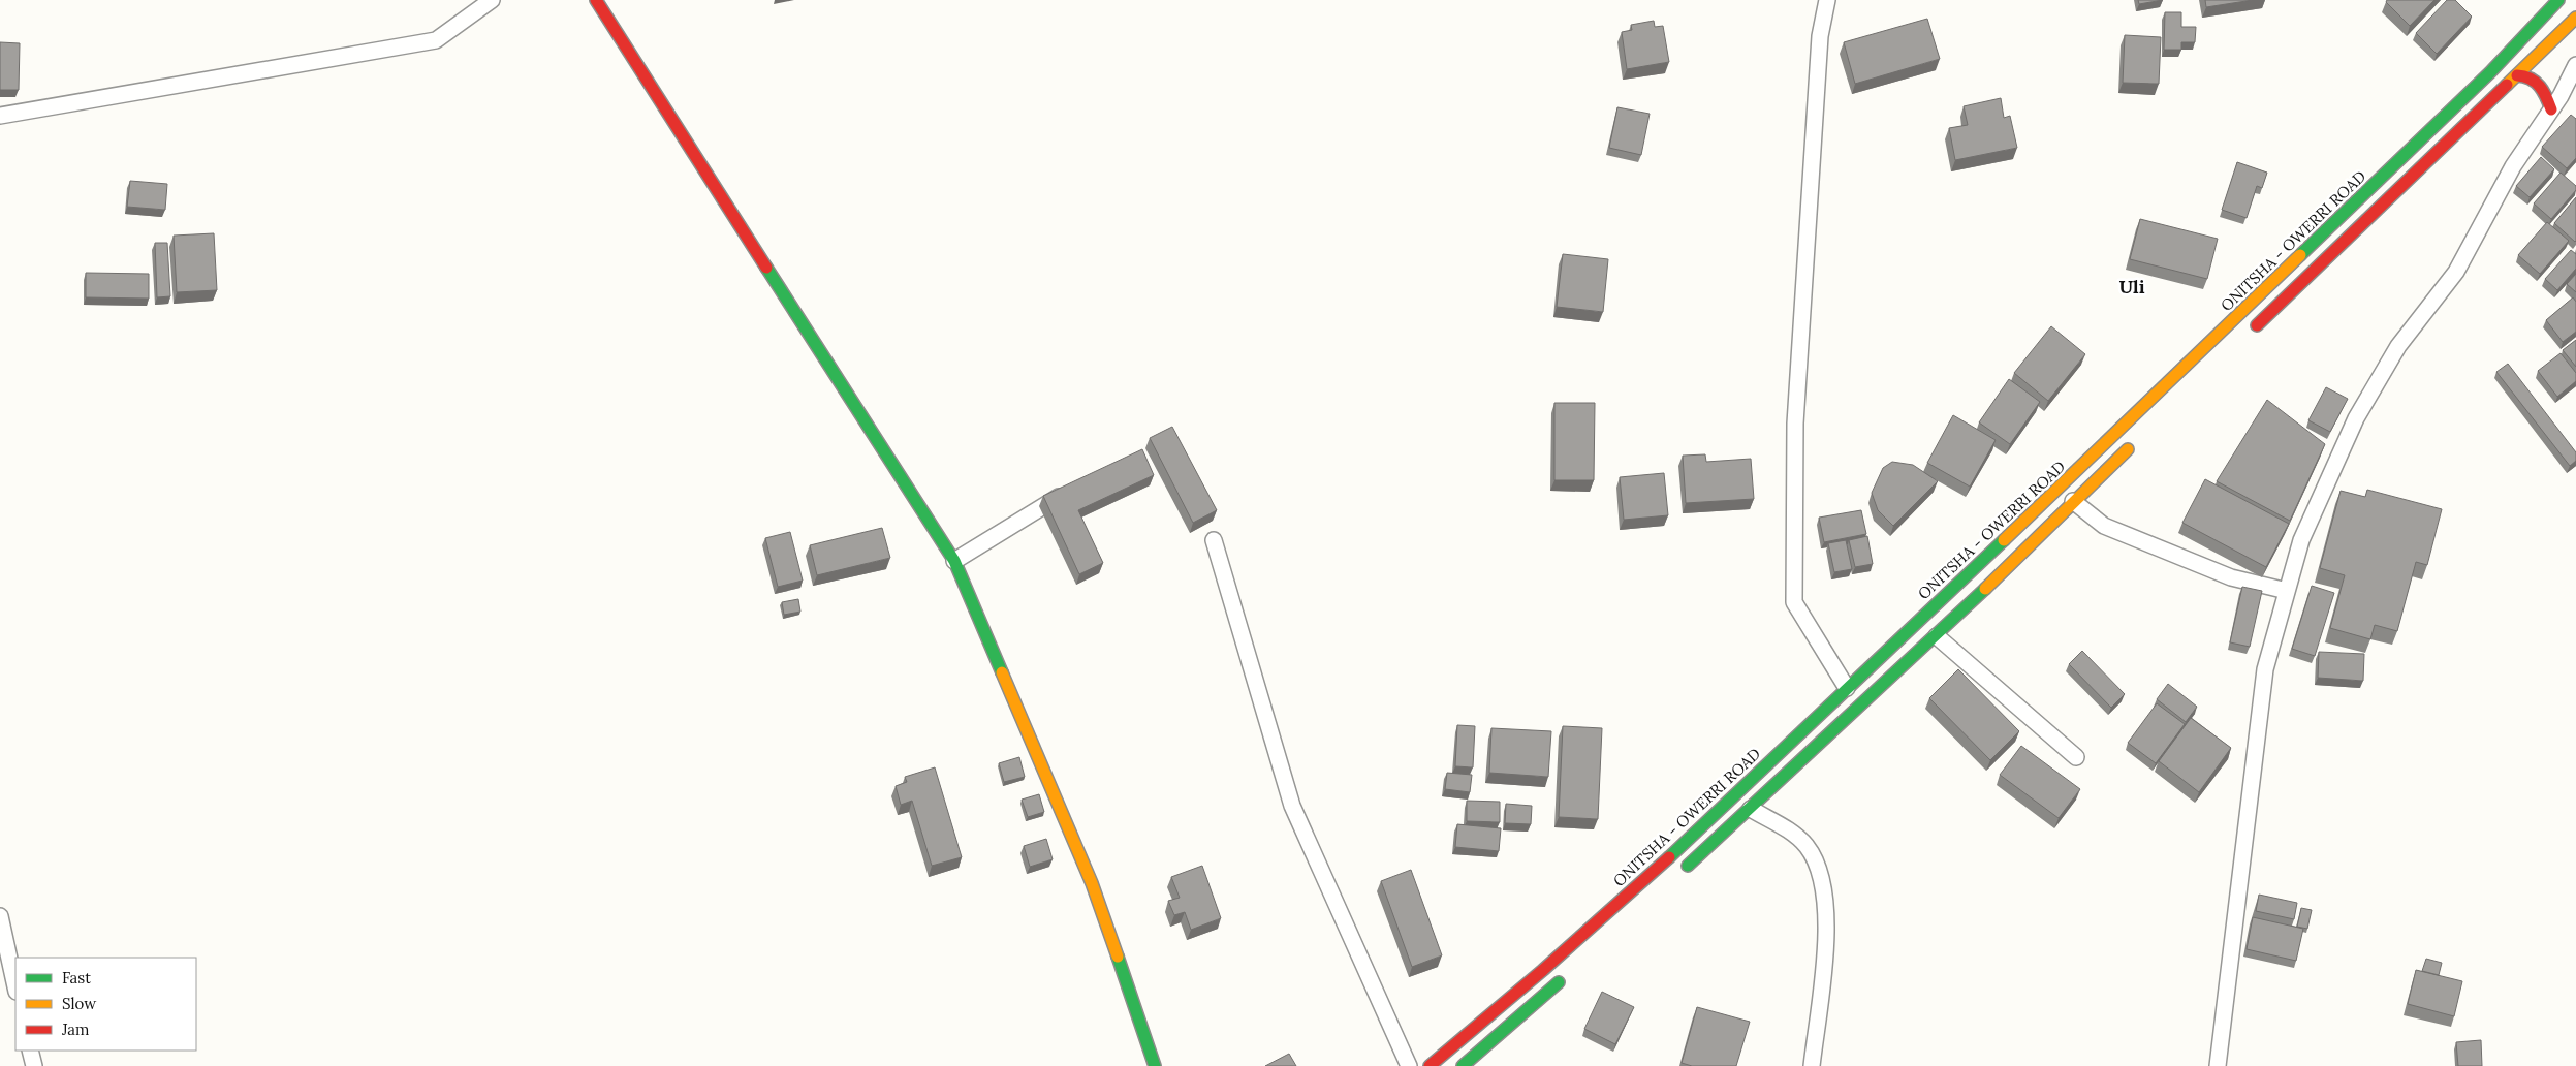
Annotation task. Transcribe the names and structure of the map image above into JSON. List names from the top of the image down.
{
  "streets": {
    "main road": ["ONITSHA - OWERRI ROAD"]
  },
  "districts": ["Uli"],
  "legend": ["Fast", "Slow", "Jam"]
}
